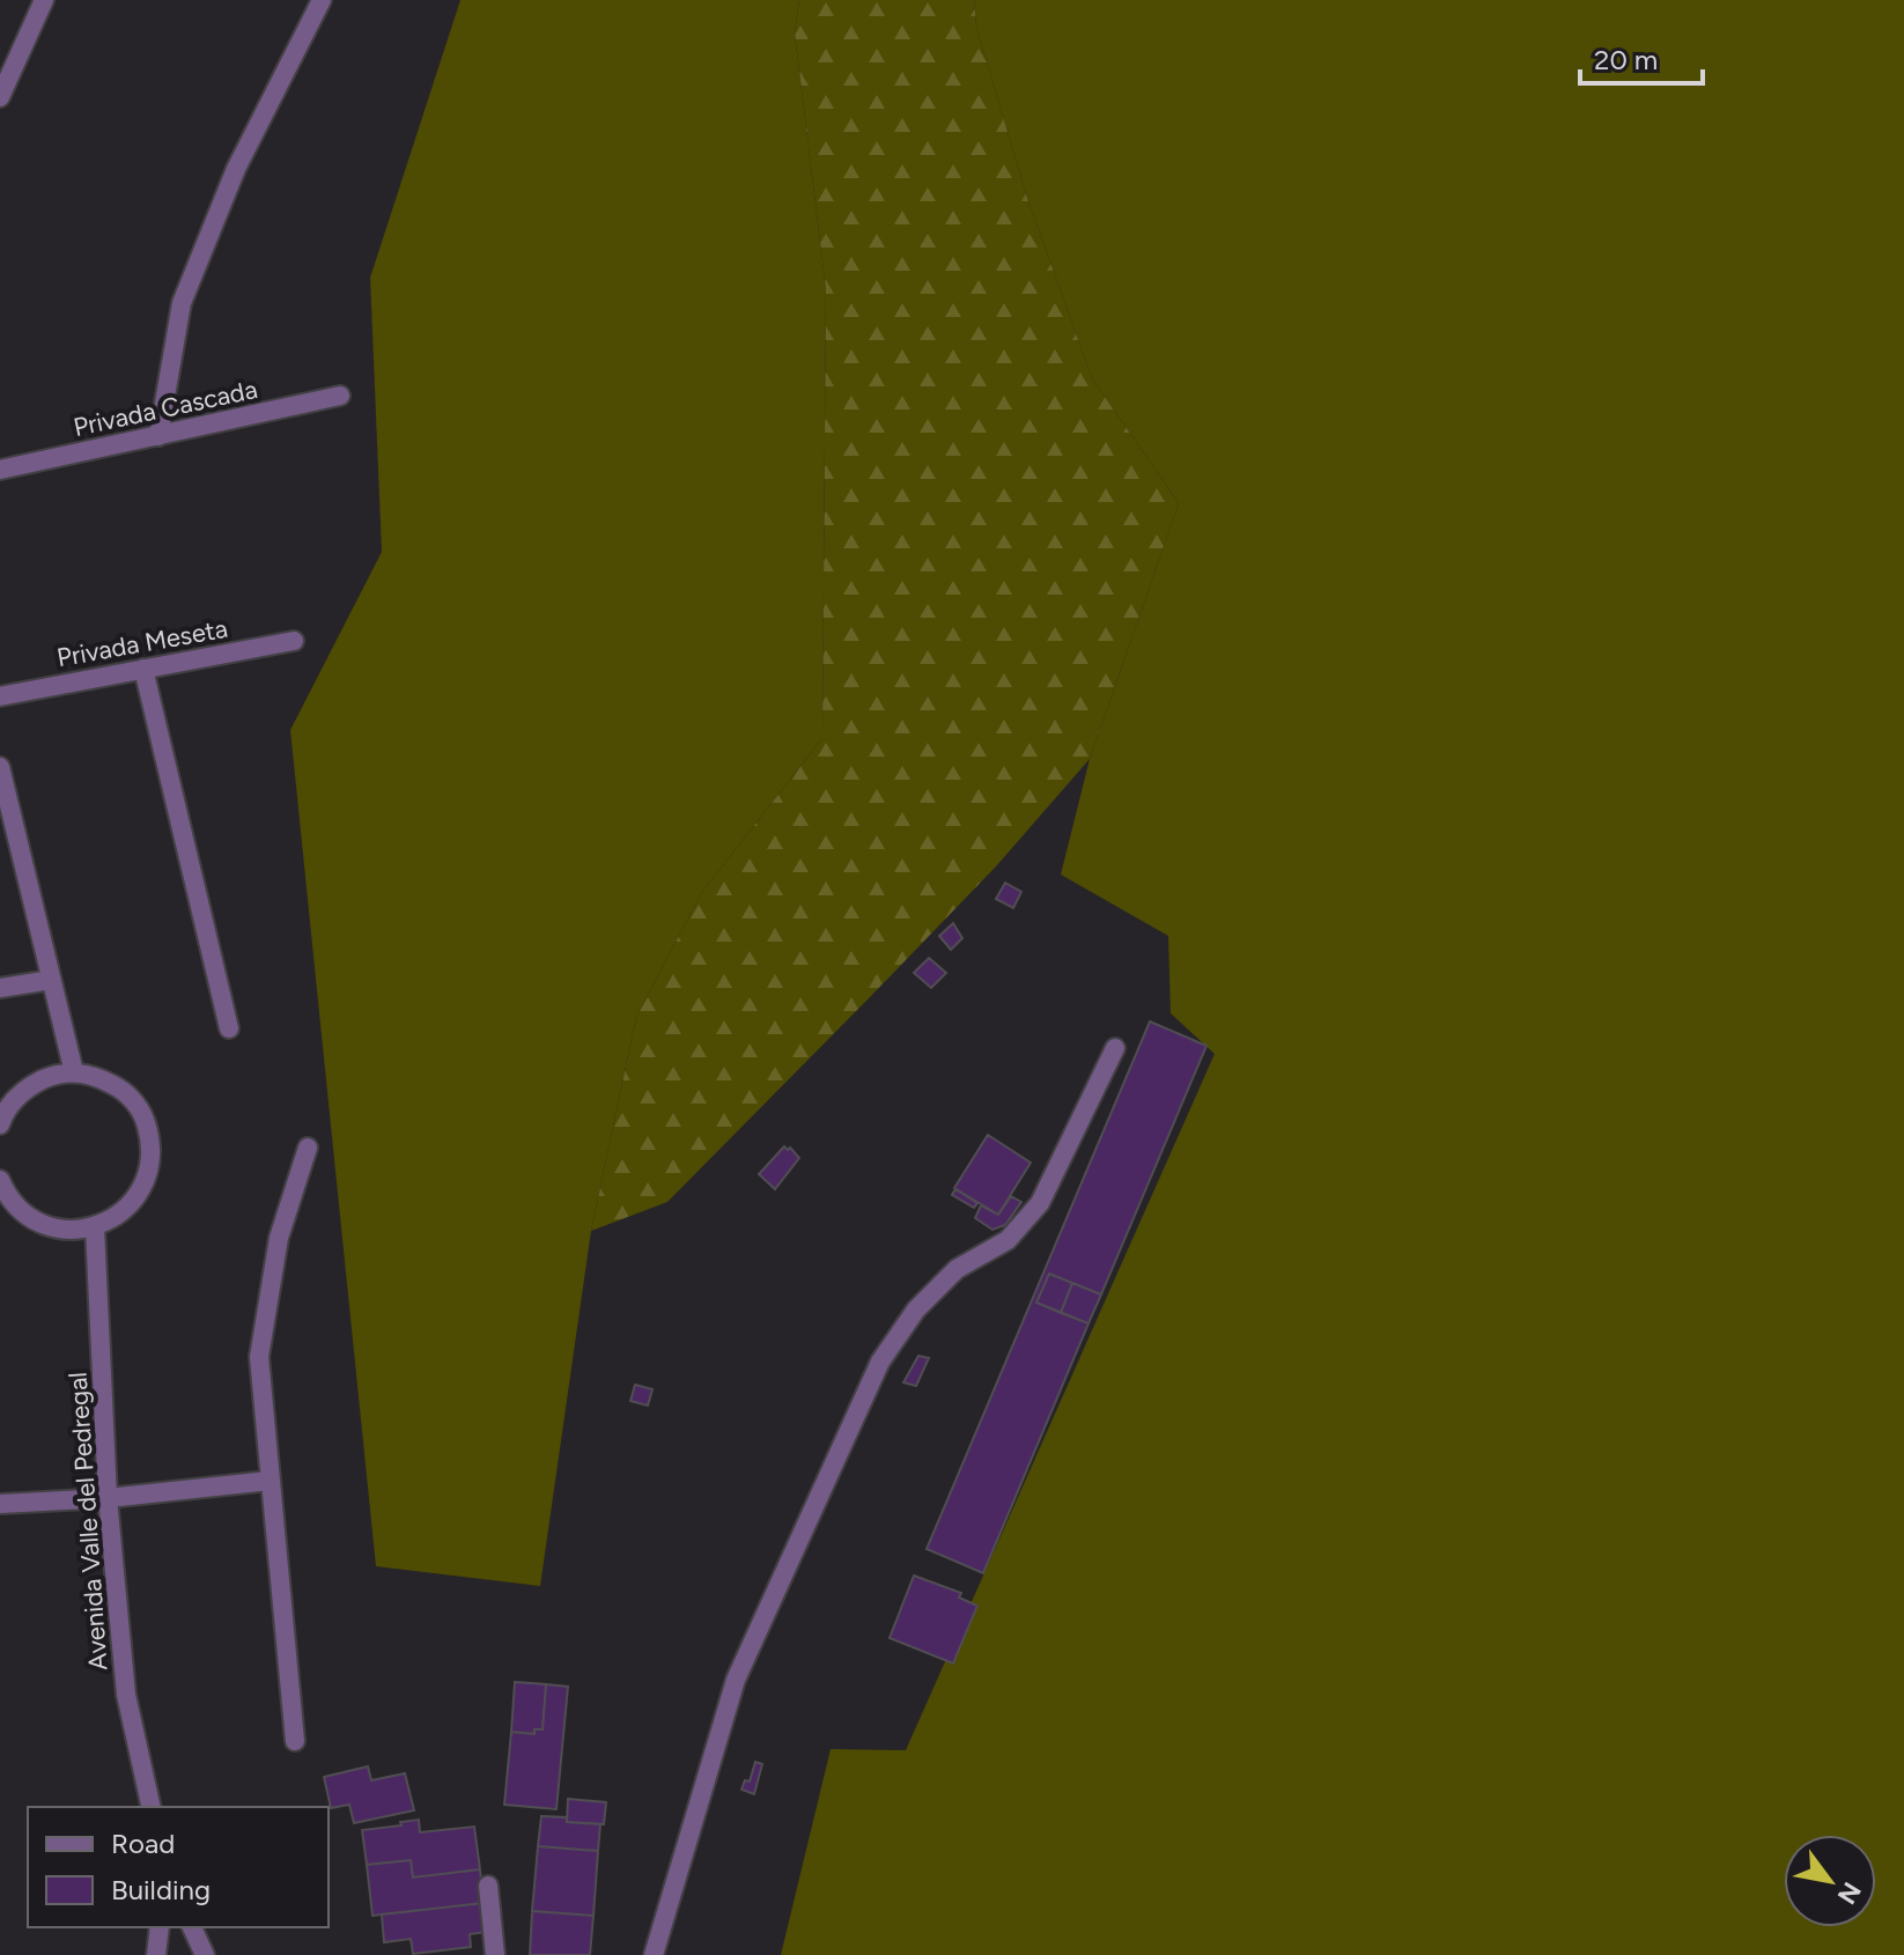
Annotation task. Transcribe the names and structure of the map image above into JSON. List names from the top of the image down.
{
  "streets": {
    "street": ["Privada Cascada", "Privada Meseta", "Avenida Valle del Pedregal"]
  },
  "legend": ["Road", "Building"],
  "scale_bar": "20 m",
  "north": "bottom right"
}
